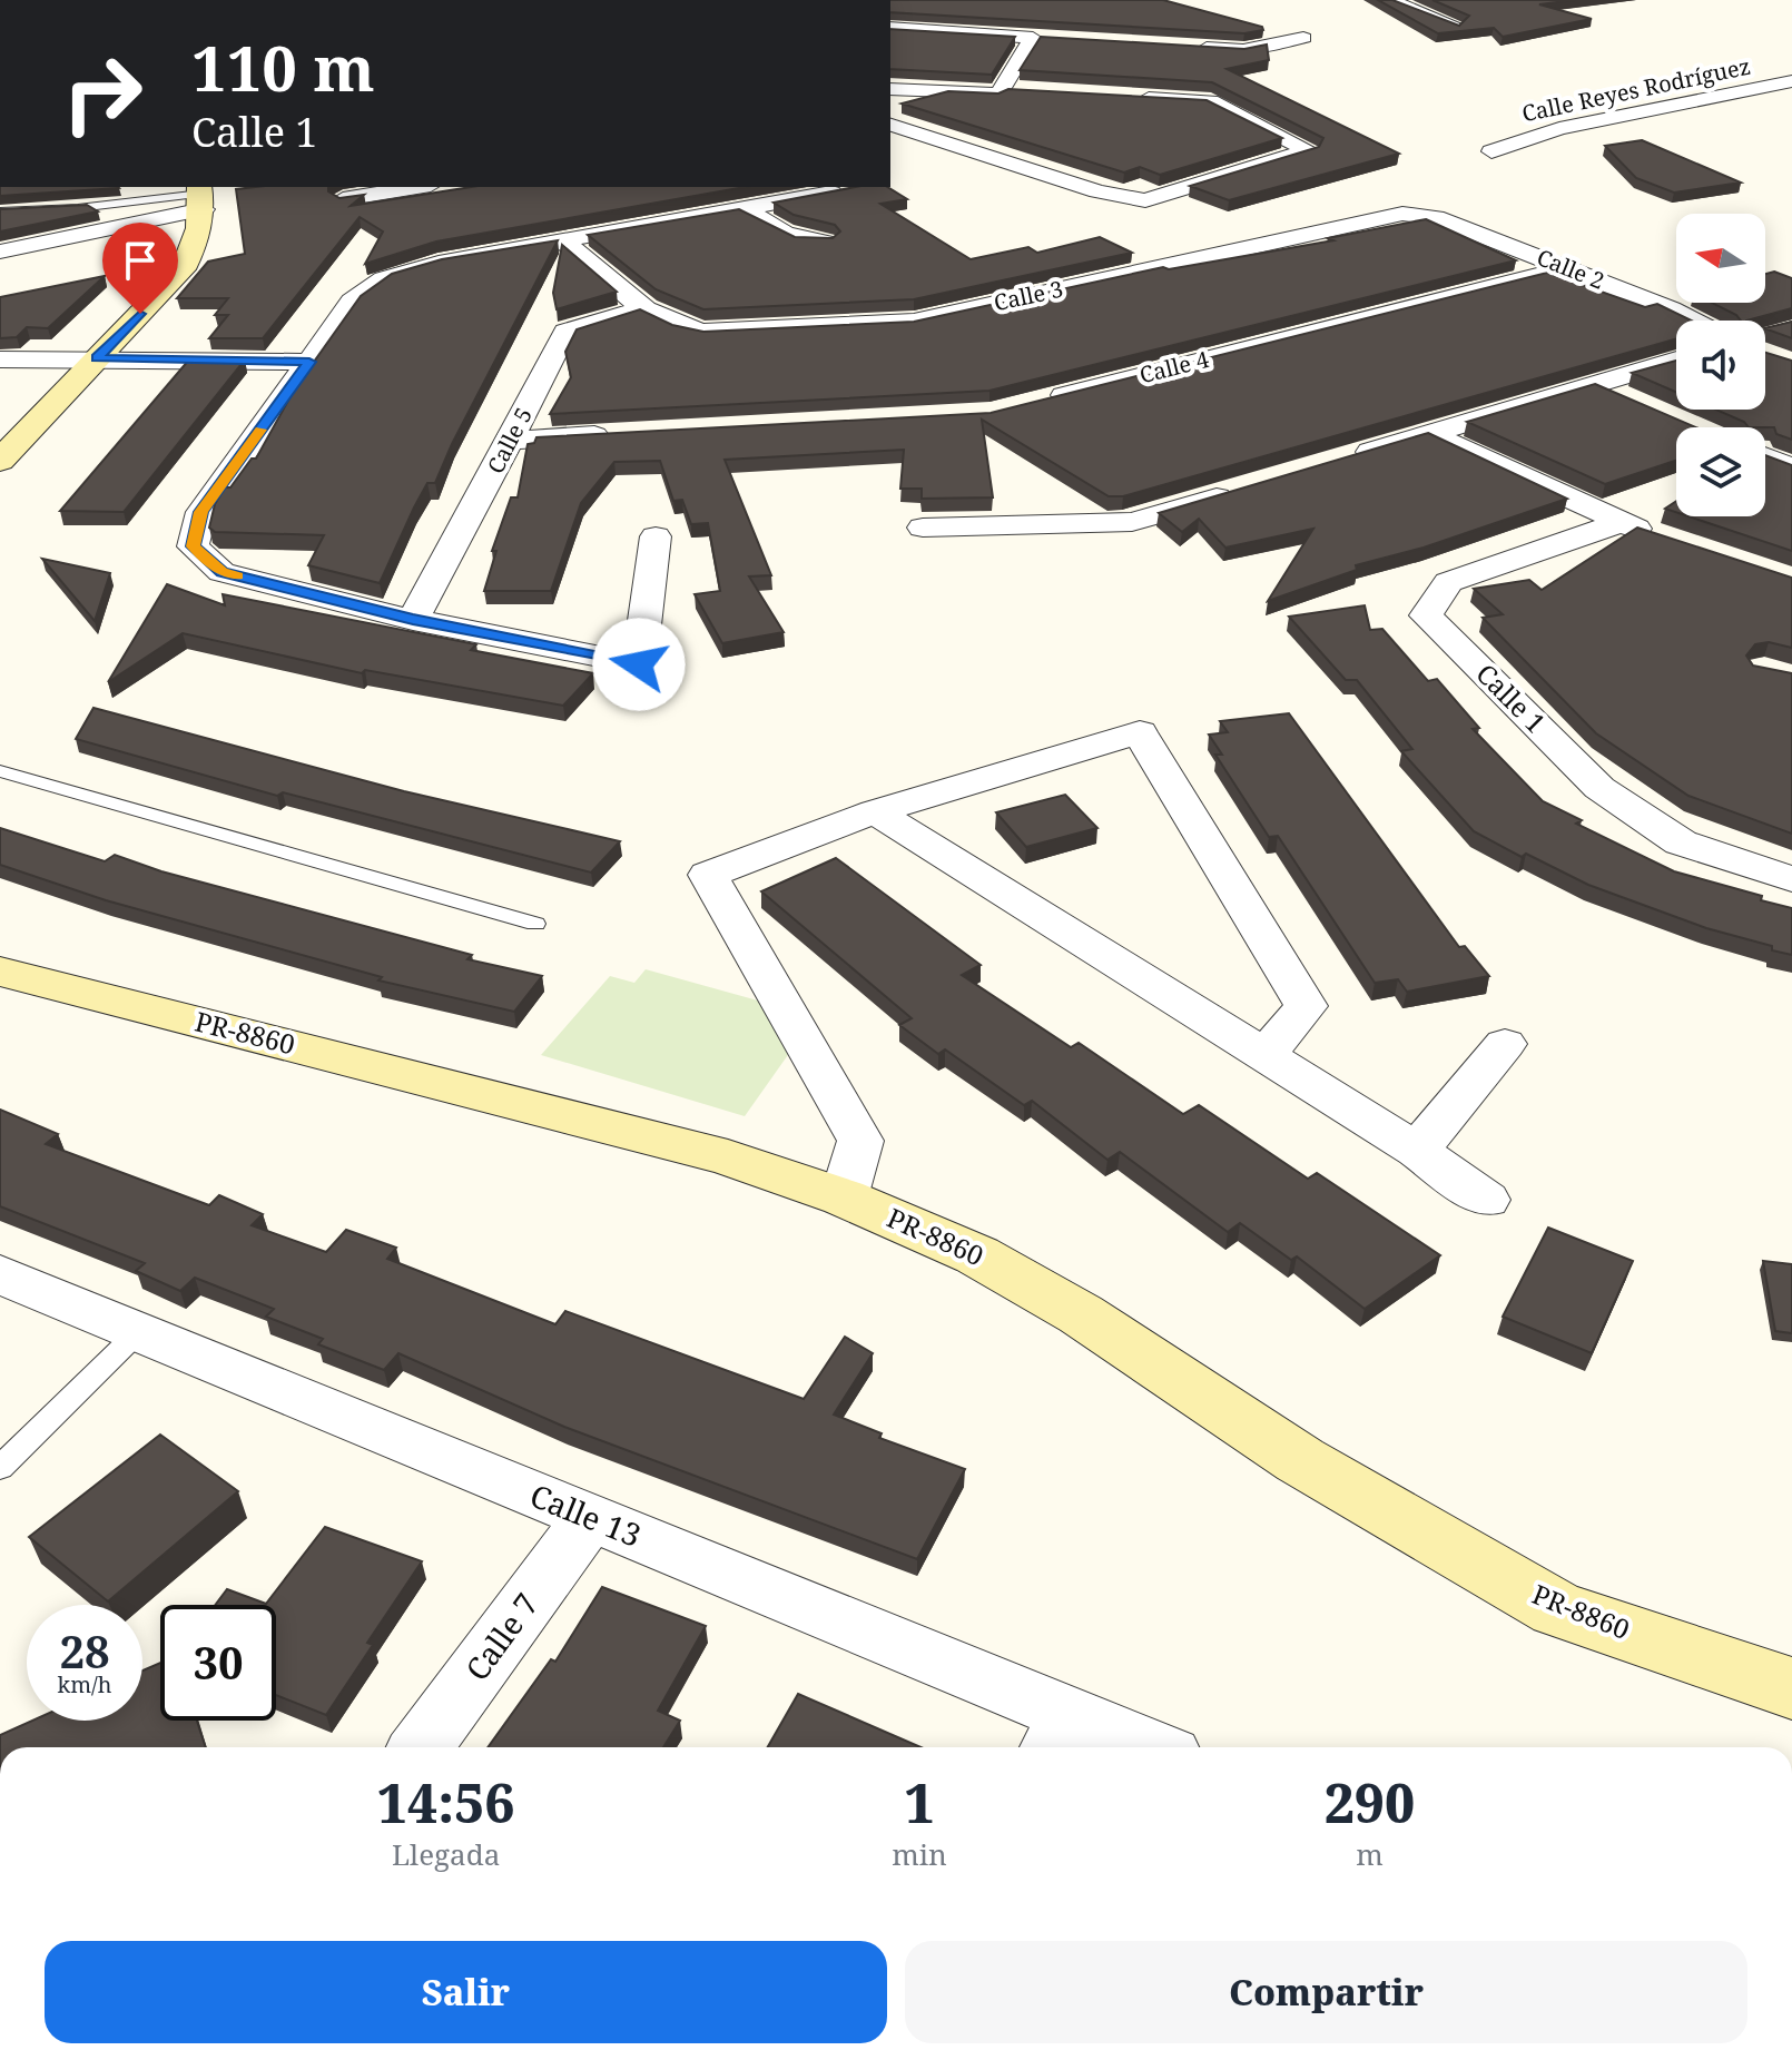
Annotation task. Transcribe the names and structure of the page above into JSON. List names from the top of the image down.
{
  "streets": {
    "street": [
      "Calle Reyes Rodríguez",
      "Calle 2",
      "Calle 3",
      "Calle 4",
      "Calle 5",
      "Calle 1",
      "PR-8860",
      "Calle 13",
      "Calle 7"
    ]
  },
  "crossings": [
    ["Calle 2", "Calle 3"],
    ["Calle 2", "Calle 4"],
    ["Calle 3", "Calle 5"],
    ["Calle 13", "Calle 7"]
  ],
  "north": "left",
  "page": {
    "turn": ["110 m", "Calle 1"],
    "speed": "28 km/h",
    "limit": "30",
    "eta": [
      "14:56",
      "Llegada",
      "1",
      "min",
      "290",
      "m"
    ],
    "buttons": ["Salir", "Compartir"]
  }
}
